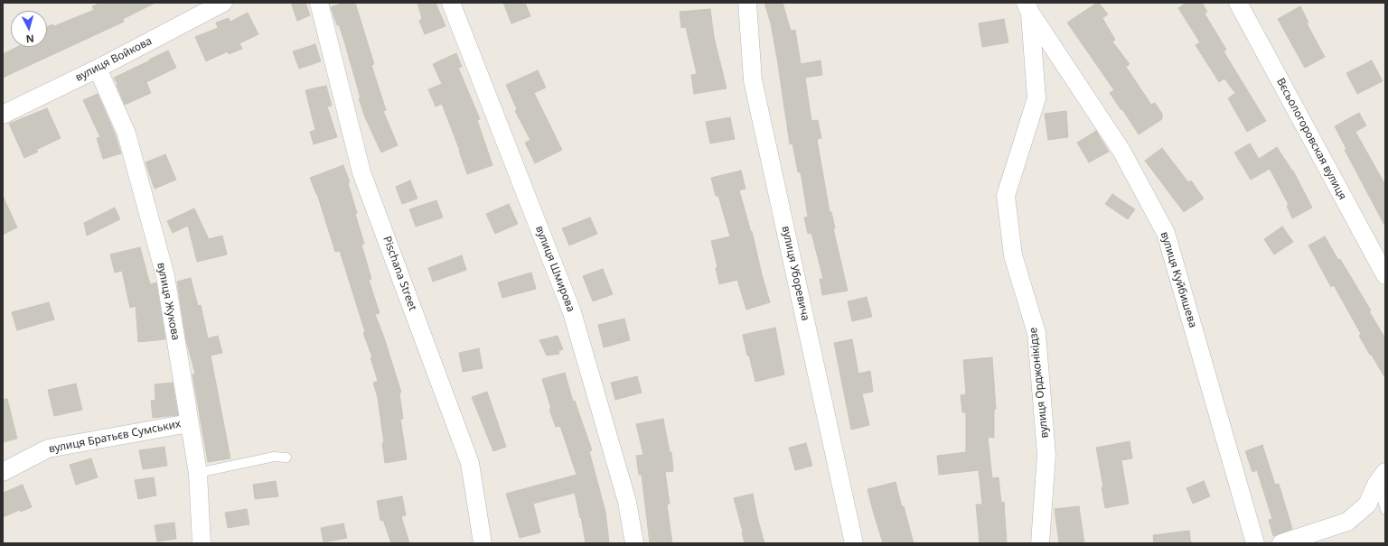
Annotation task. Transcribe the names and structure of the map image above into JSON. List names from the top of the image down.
{
  "streets": {
    "street": [
      "вулиця Войкова",
      "Вєсьологоровская вулиця",
      "вулиця Шмирова",
      "Pischana Street",
      "вулиця Уборевича",
      "вулиця Куйбишева",
      "вулиця Жукова",
      "вулиця Орджонікідзе",
      "вулиця Братьєв Сумських"
    ]
  },
  "crossings": [
    ["вулиця Войкова", "вулиця Жукова"],
    ["вулиця Куйбишева", "вулиця Орджонікідзе"],
    ["вулиця Жукова", "вулиця Братьєв Сумських"]
  ],
  "north": "bottom"
}
